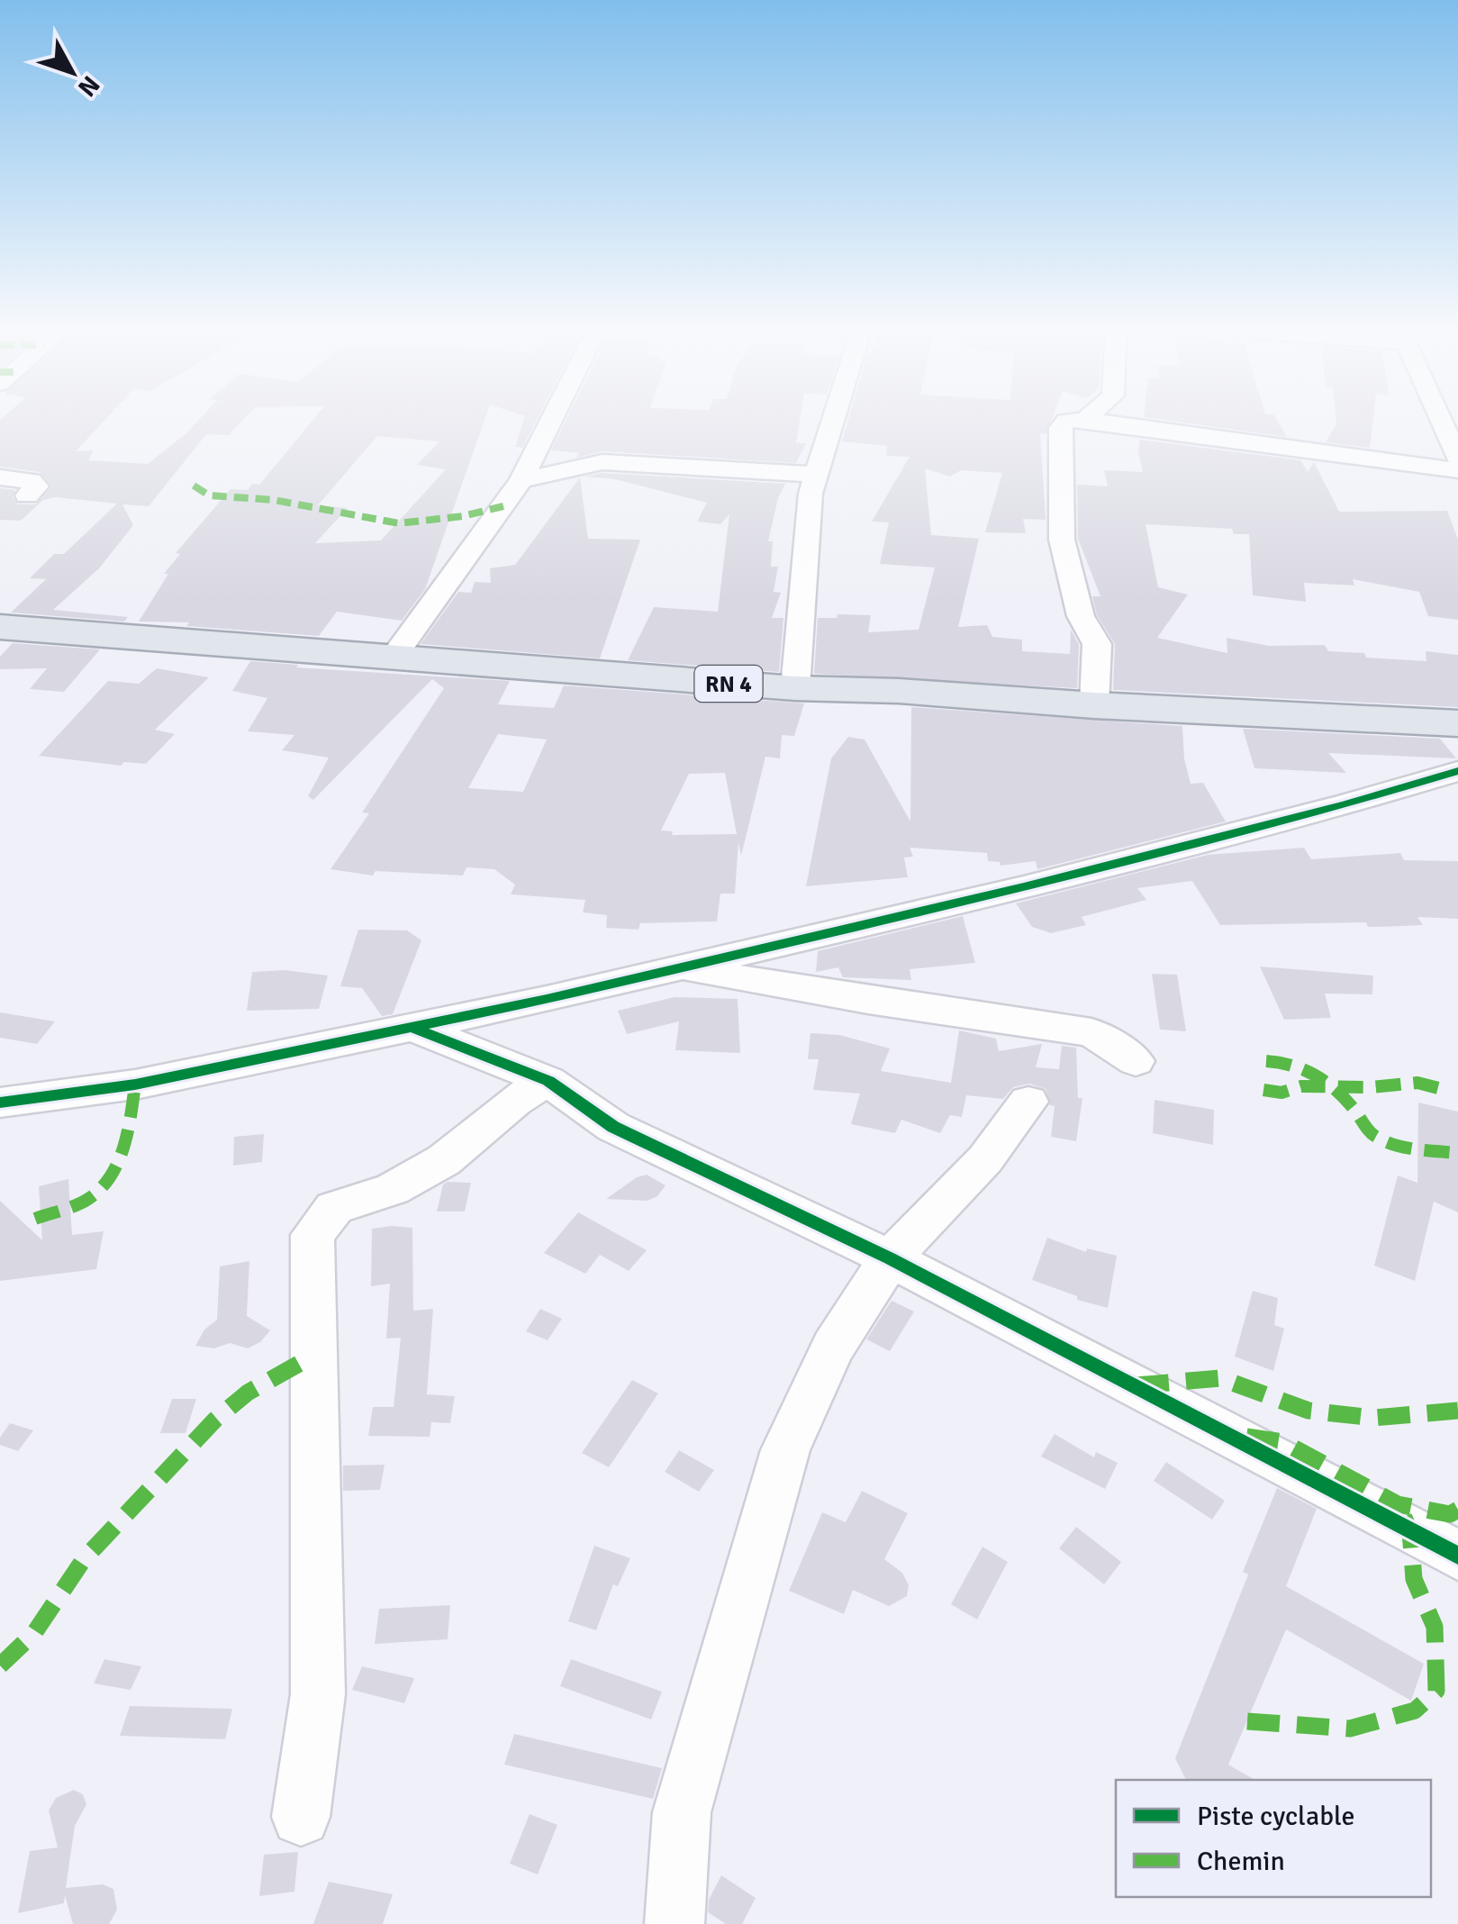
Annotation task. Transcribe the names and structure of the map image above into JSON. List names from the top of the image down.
{
  "streets": {
    "highway": ["RN 4"]
  },
  "legend": ["Piste cyclable", "Chemin"],
  "north": "bottom right"
}
